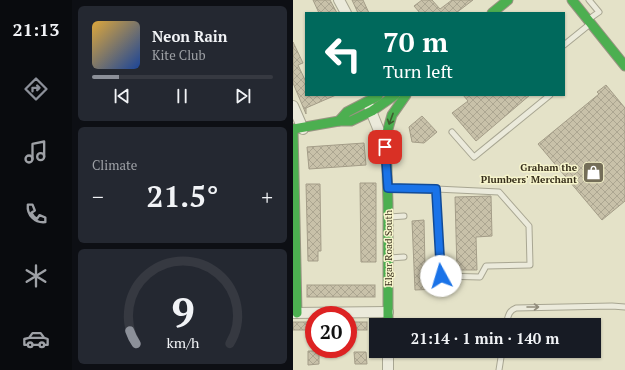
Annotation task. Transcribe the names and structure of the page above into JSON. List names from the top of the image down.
{
  "streets": {
    "street": ["Elgar Road South"]
  },
  "places": {
    "shop": ["Graham the Plumbers' Merchant"]
  },
  "page": {
    "tabs": "21:13",
    "turn": ["70 m", "Turn left"],
    "song": ["Neon Rain", "Kite Club"],
    "tile": "Climate",
    "heat": ["−", "21.5°", "+"],
    "limit": "20",
    "trip": "21:14 · 1 min · 140 m",
    "gauge": ["9", "km/h"]
  }
}
